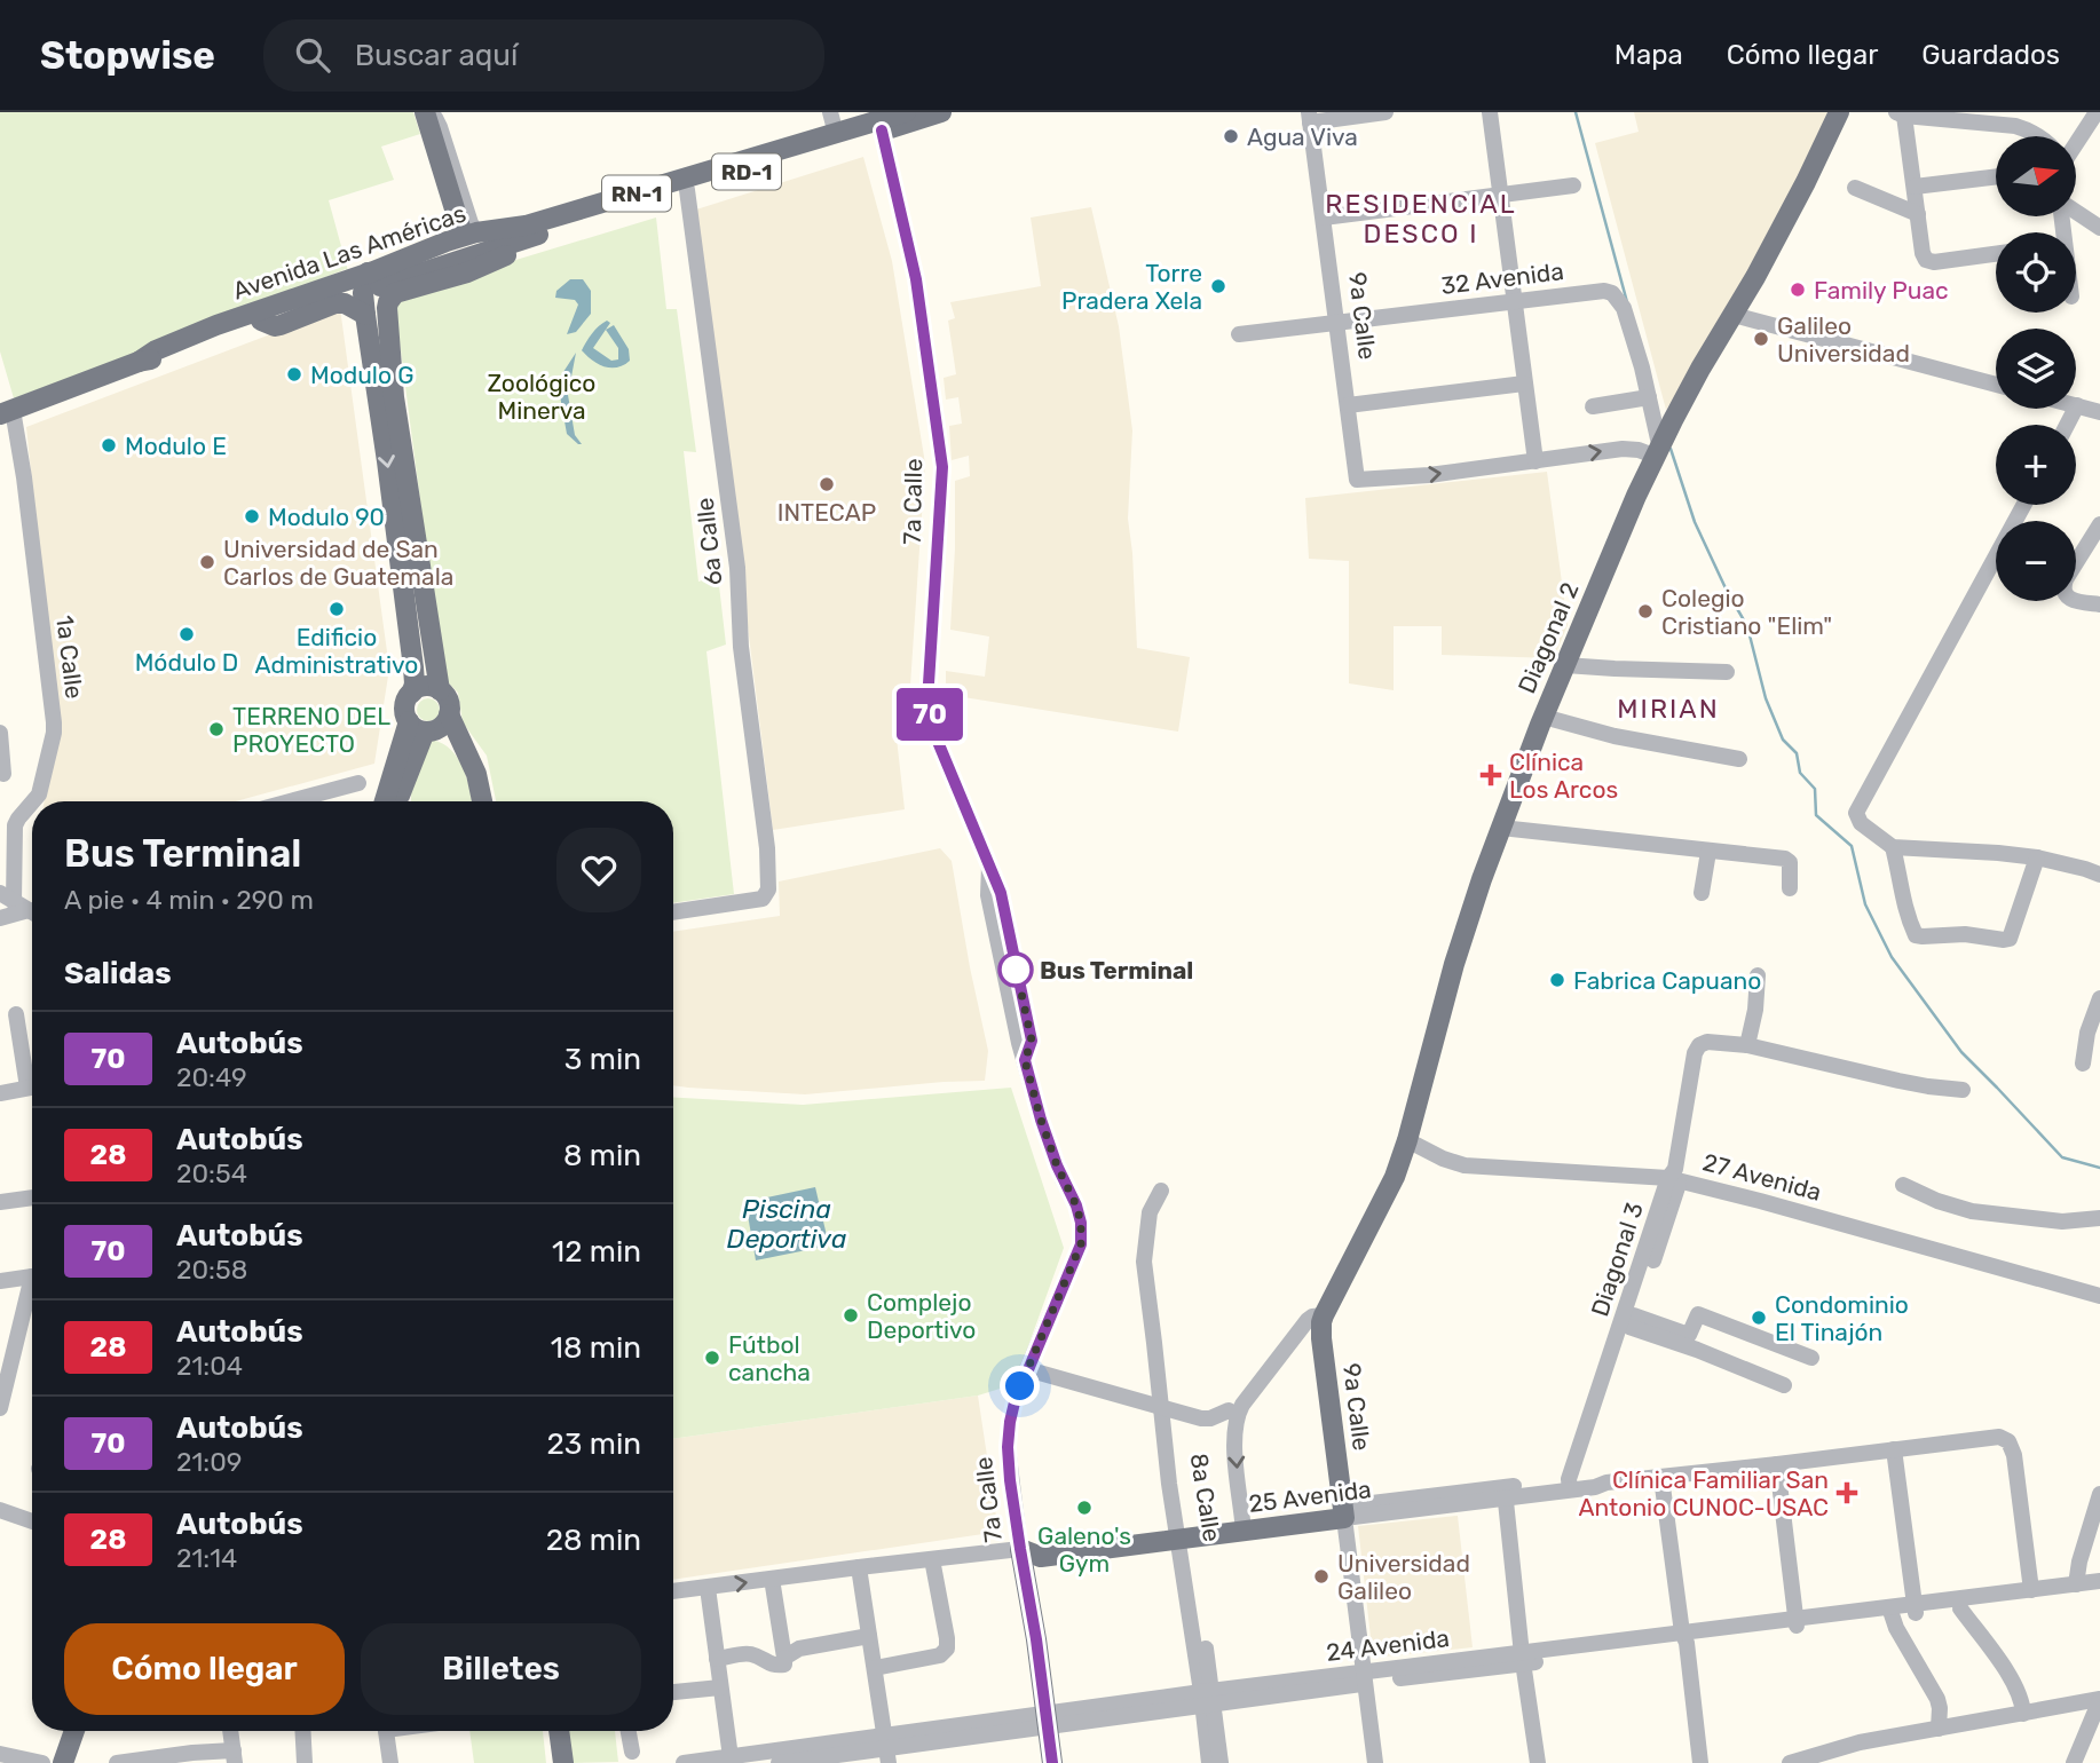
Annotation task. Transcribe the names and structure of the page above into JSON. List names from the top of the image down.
{
  "streets": {
    "main road": [
      "RD-1",
      "RN-1",
      "Avenida Las Américas",
      "9a Calle",
      "7a Calle",
      "Diagonal 2",
      "25 Avenida"
    ],
    "street": [
      "32 Avenida",
      "6a Calle",
      "1a Calle",
      "27 Avenida",
      "Diagonal 3",
      "8a Calle",
      "24 Avenida"
    ]
  },
  "crossings": [
    ["Avenida Las Américas", "7a Calle"],
    ["Avenida Las Américas", "6a Calle"],
    ["Avenida Las Américas", "1a Calle"],
    ["32 Avenida", "9a Calle"],
    ["32 Avenida", "Diagonal 2"],
    ["9a Calle", "Diagonal 2"],
    ["9a Calle", "25 Avenida"],
    ["9a Calle", "24 Avenida"],
    ["7a Calle", "25 Avenida"],
    ["7a Calle", "24 Avenida"],
    ["Diagonal 2", "27 Avenida"],
    ["27 Avenida", "Diagonal 3"],
    ["Diagonal 3", "25 Avenida"],
    ["25 Avenida", "8a Calle"],
    ["25 Avenida", "24 Avenida"],
    ["8a Calle", "24 Avenida"]
  ],
  "districts": ["RESIDENCIAL DESCO I", "MIRIAN"],
  "water": ["Piscina Deportiva"],
  "parks": ["Zoológico Minerva"],
  "places": {
    "other": [
      "Agua Viva",
      "Torre Pradera Xela",
      "Family Puac",
      "Galileo Universidad",
      "Modulo G",
      "Modulo E",
      "INTECAP",
      "Modulo 90",
      "Universidad de San Carlos de Guatemala",
      "Edificio Administrativo",
      "Colegio Cristiano \"Elim\"",
      "Módulo D",
      "TERRENO DEL PROYECTO",
      "Bus Terminal",
      "Fabrica Capuano",
      "Complejo Deportivo",
      "Condominio El Tinajón",
      "Fútbol cancha",
      "Galeno's Gym",
      "Universidad Galileo"
    ],
    "health": ["Clínica Los Arcos", "Clínica Familiar San Antonio CUNOC-USAC"]
  },
  "lines": ["bus line 70"],
  "north": "right",
  "page": {
    "header": "Stopwise",
    "search": "Buscar aquí",
    "nav": ["Mapa", "Cómo llegar", "Guardados"],
    "on_map": "70",
    "map_buttons": ["+", "−"],
    "heading": [
      ["Bus Terminal", "A pie · 4 min · 290 m"],
      "Salidas"
    ],
    "list": [
      {
        "mark": "70",
        "name": "Autobús",
        "note": "20:49",
        "value": "3 min"
      },
      {
        "mark": "28",
        "name": "Autobús",
        "note": "20:54",
        "value": "8 min"
      },
      {
        "mark": "70",
        "name": "Autobús",
        "note": "20:58",
        "value": "12 min"
      },
      {
        "mark": "28",
        "name": "Autobús",
        "note": "21:04",
        "value": "18 min"
      },
      {
        "mark": "70",
        "name": "Autobús",
        "note": "21:09",
        "value": "23 min"
      },
      {
        "mark": "28",
        "name": "Autobús",
        "note": "21:14",
        "value": "28 min"
      }
    ],
    "buttons": ["Cómo llegar", "Billetes"]
  }
}
